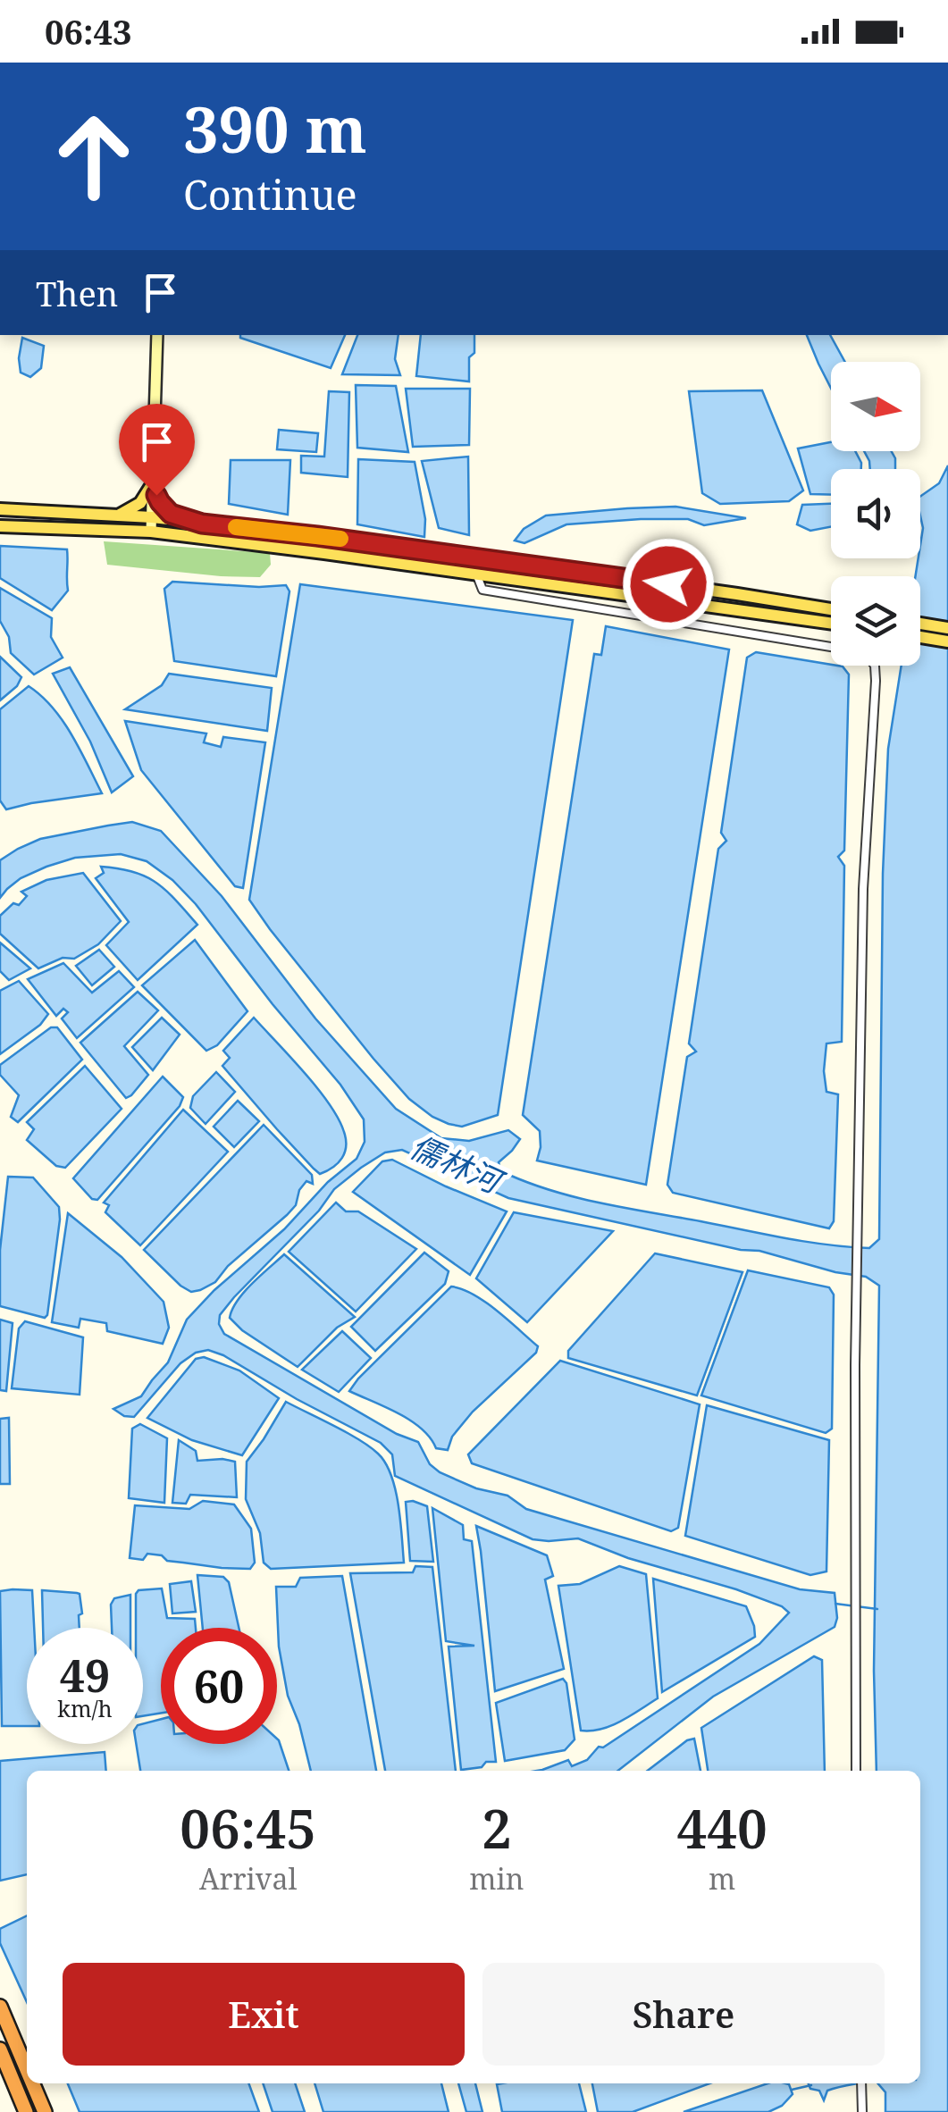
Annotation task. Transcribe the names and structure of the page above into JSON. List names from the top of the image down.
{
  "water": ["儒林河"],
  "north": "right",
  "page": {
    "status": "06:43",
    "turn": ["390 m", "Continue"],
    "then": "Then",
    "speed": "49 km/h",
    "limit": "60",
    "eta": [
      "06:45",
      "Arrival",
      "2",
      "min",
      "440",
      "m"
    ],
    "buttons": ["Exit", "Share"]
  }
}
